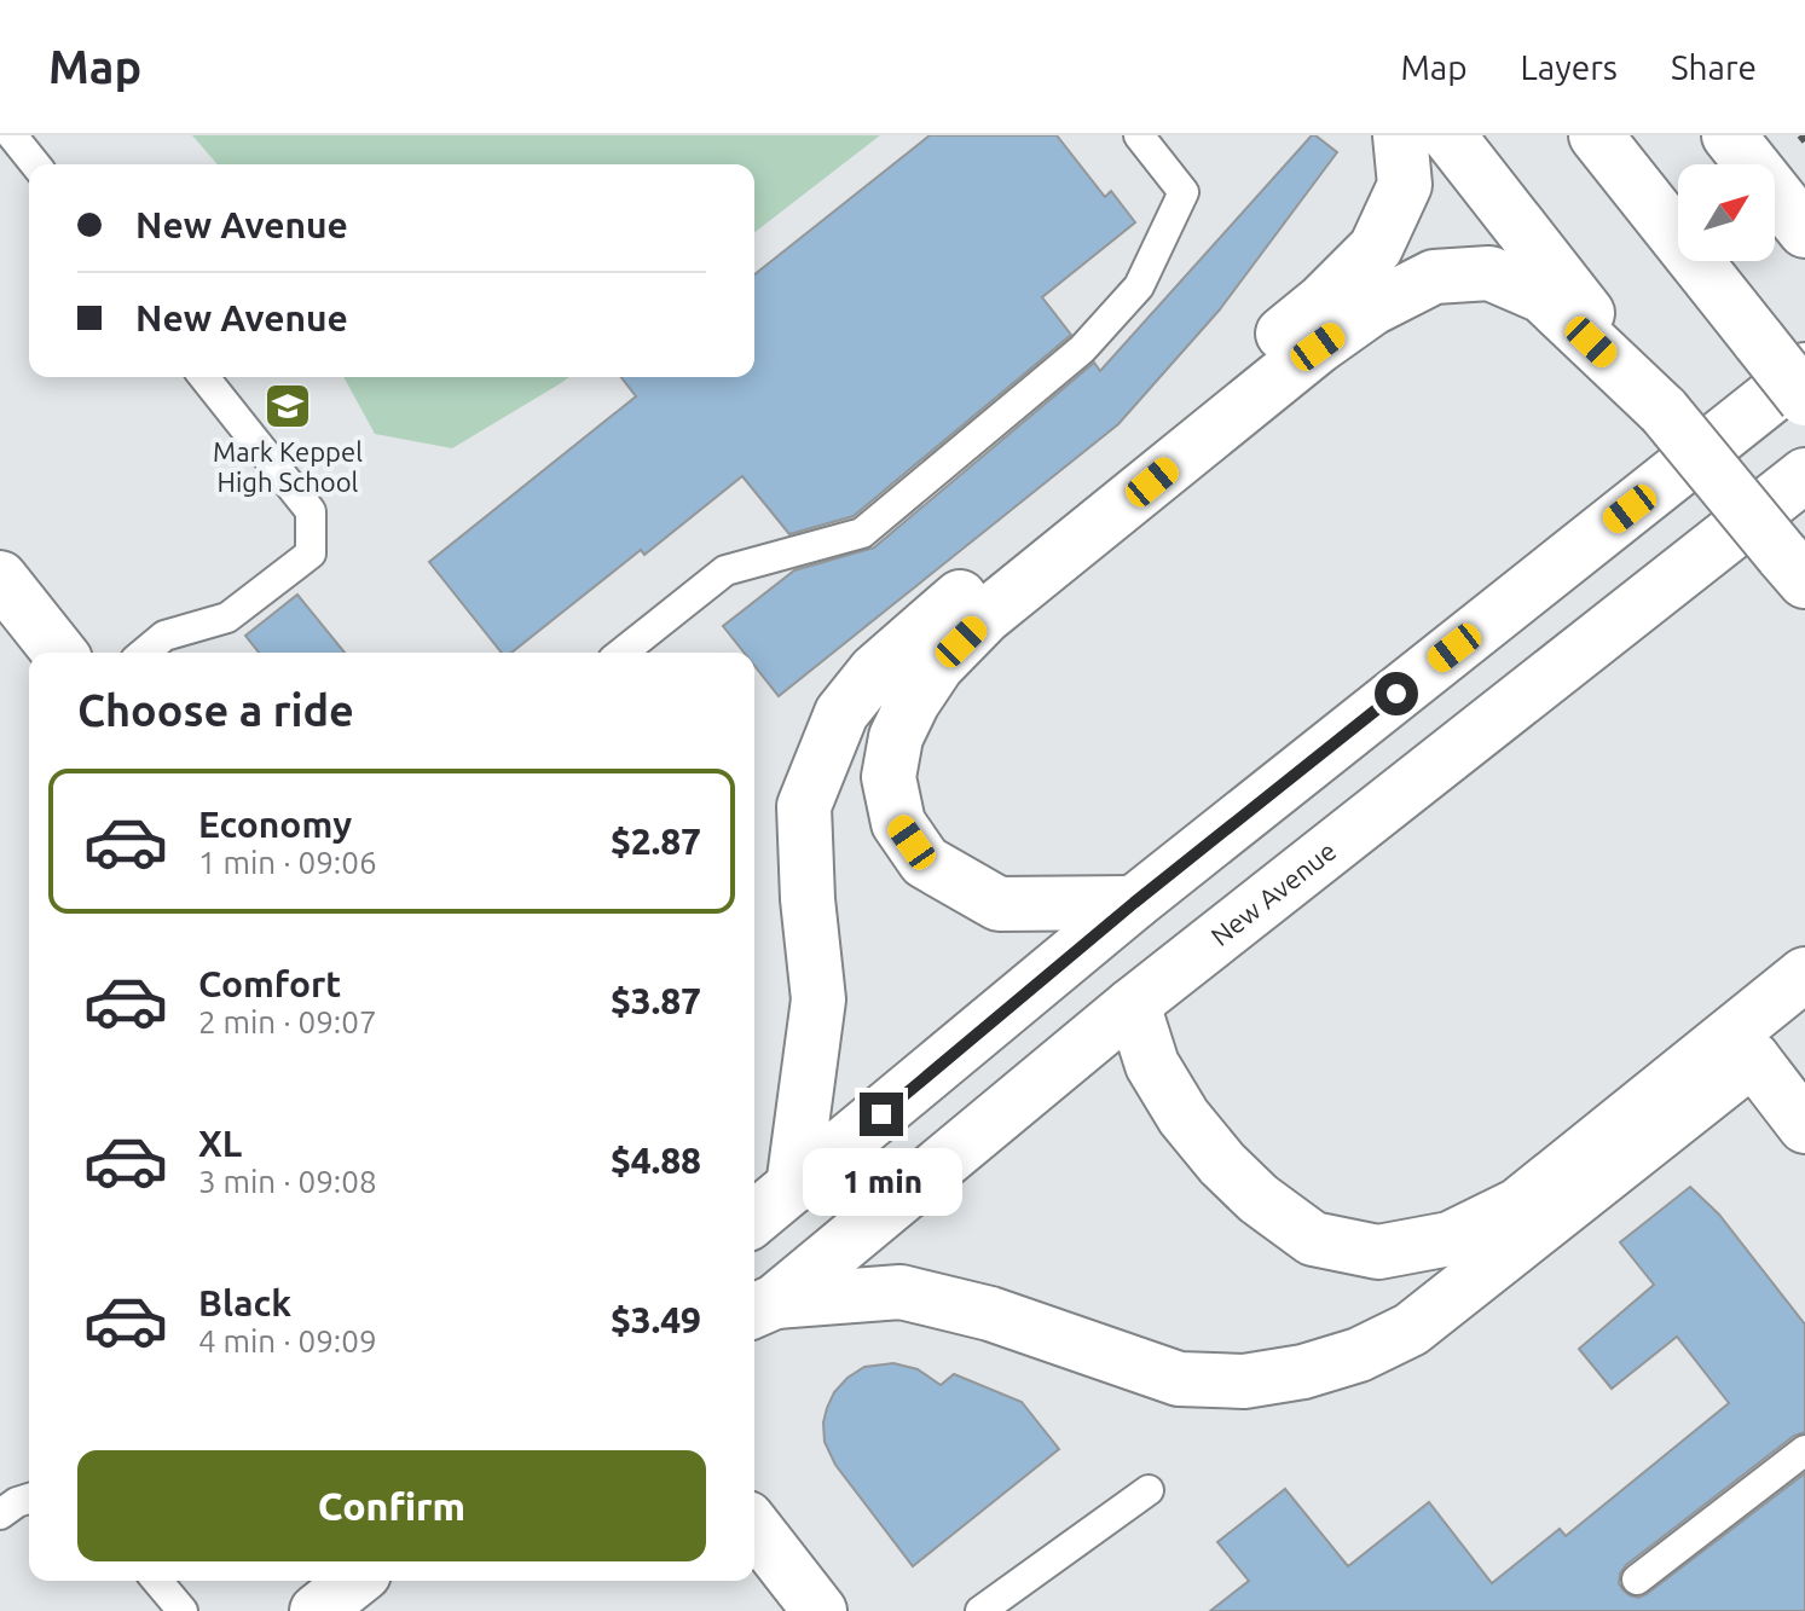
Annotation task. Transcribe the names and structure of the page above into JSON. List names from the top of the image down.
{
  "streets": {
    "main road": ["New Avenue"]
  },
  "places": {
    "school or university": ["Mark Keppel High School"]
  },
  "north": "top right",
  "page": {
    "header": "Map",
    "nav": ["Map", "Layers", "Share"],
    "banner": ["New Avenue", "New Avenue"],
    "heading": "Choose a ride",
    "list": [
      {
        "name": "Economy",
        "note": "1 min · 09:06",
        "value": "$2.87"
      },
      {
        "name": "Comfort",
        "note": "2 min · 09:07",
        "value": "$3.87"
      },
      {
        "name": "XL",
        "note": "3 min · 09:08",
        "value": "$4.88"
      },
      {
        "name": "Black",
        "note": "4 min · 09:09",
        "value": "$3.49"
      }
    ],
    "bubble": "1 min",
    "buttons": "Confirm"
  }
}
